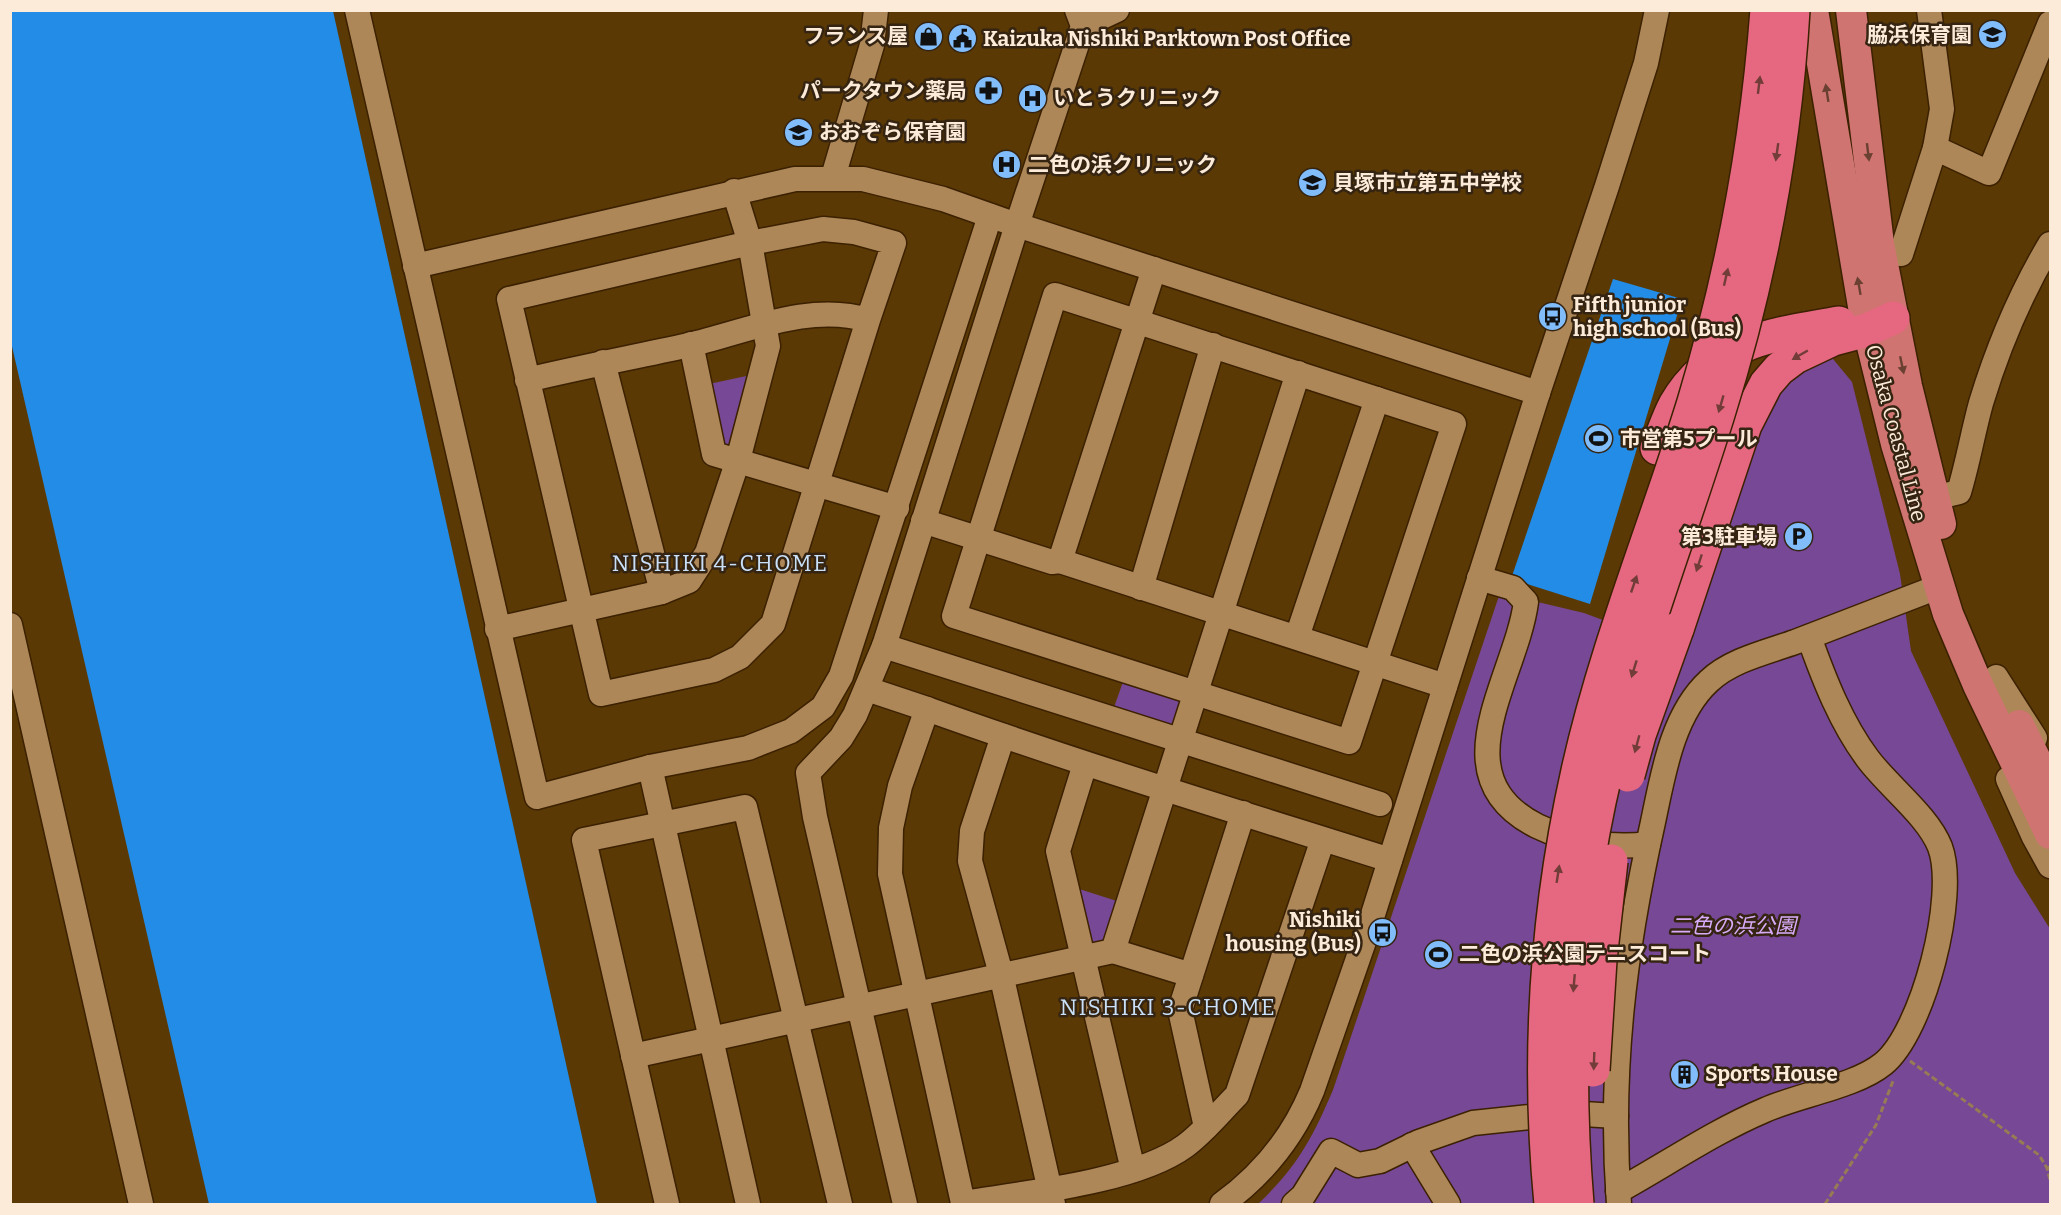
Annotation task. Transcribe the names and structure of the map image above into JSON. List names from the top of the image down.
{
  "streets": {
    "main road": ["Osaka Coastal Line"]
  },
  "districts": ["NISHIKI 4-CHOME", "NISHIKI 3-CHOME"],
  "parks": ["二色の浜公園"],
  "places": {
    "school or university": ["脇浜保育園", "おおぞら保育園", "貝塚市立第五中学校"],
    "shop": ["フランス屋"],
    "public building": ["Kaizuka Nishiki Parktown Post Office"],
    "pharmacy": ["パークタウン薬局"],
    "hospital": ["いとうクリニック", "二色の浜クリニック"],
    "bus stop": ["Fifth junior high school (Bus)", "Nishiki housing (Bus)"],
    "sports": ["市営第5プール", "二色の浜公園テニスコート"],
    "parking": ["第3駐車場"],
    "building": ["Sports House"]
  }
}
